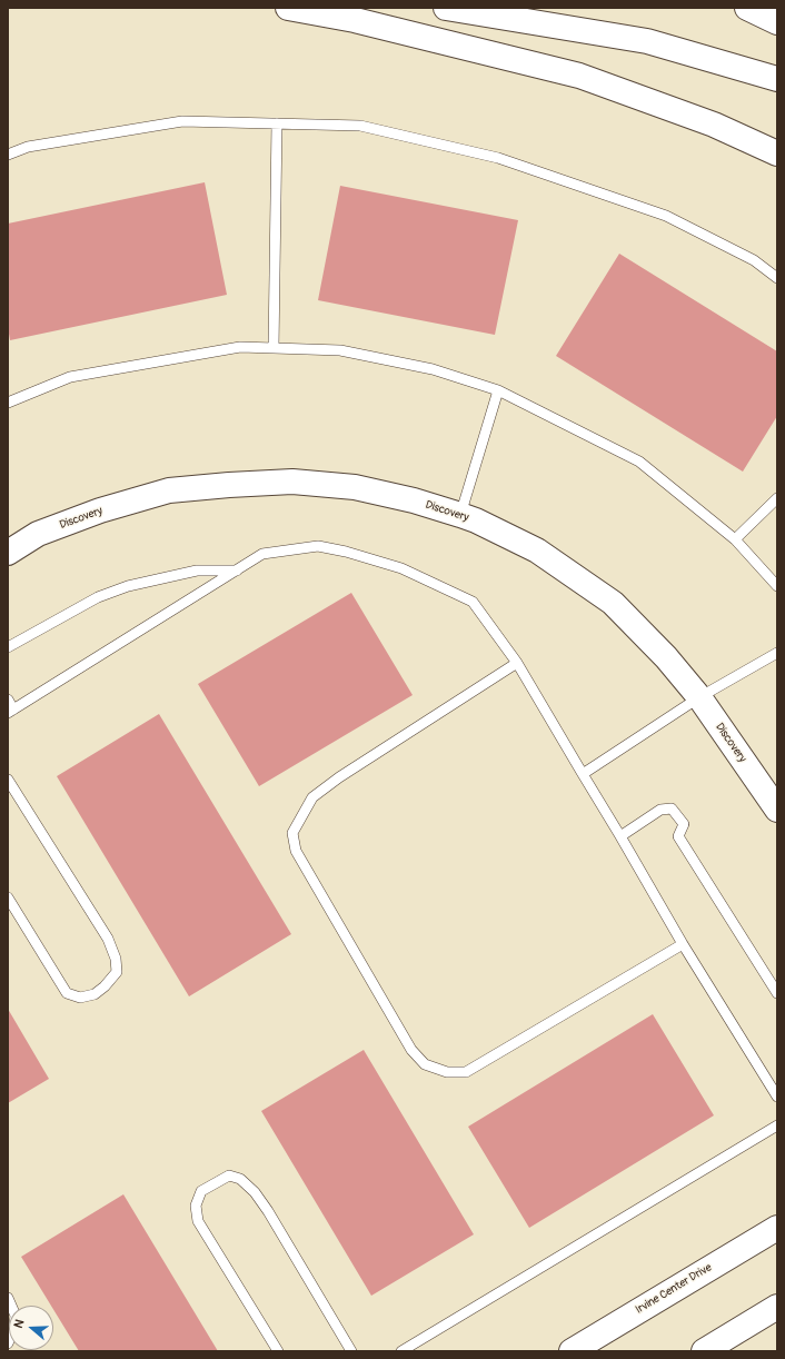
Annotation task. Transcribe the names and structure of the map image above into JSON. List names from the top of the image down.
{
  "streets": {
    "main road": ["Discovery", "Irvine Center Drive"]
  },
  "north": "left"
}
